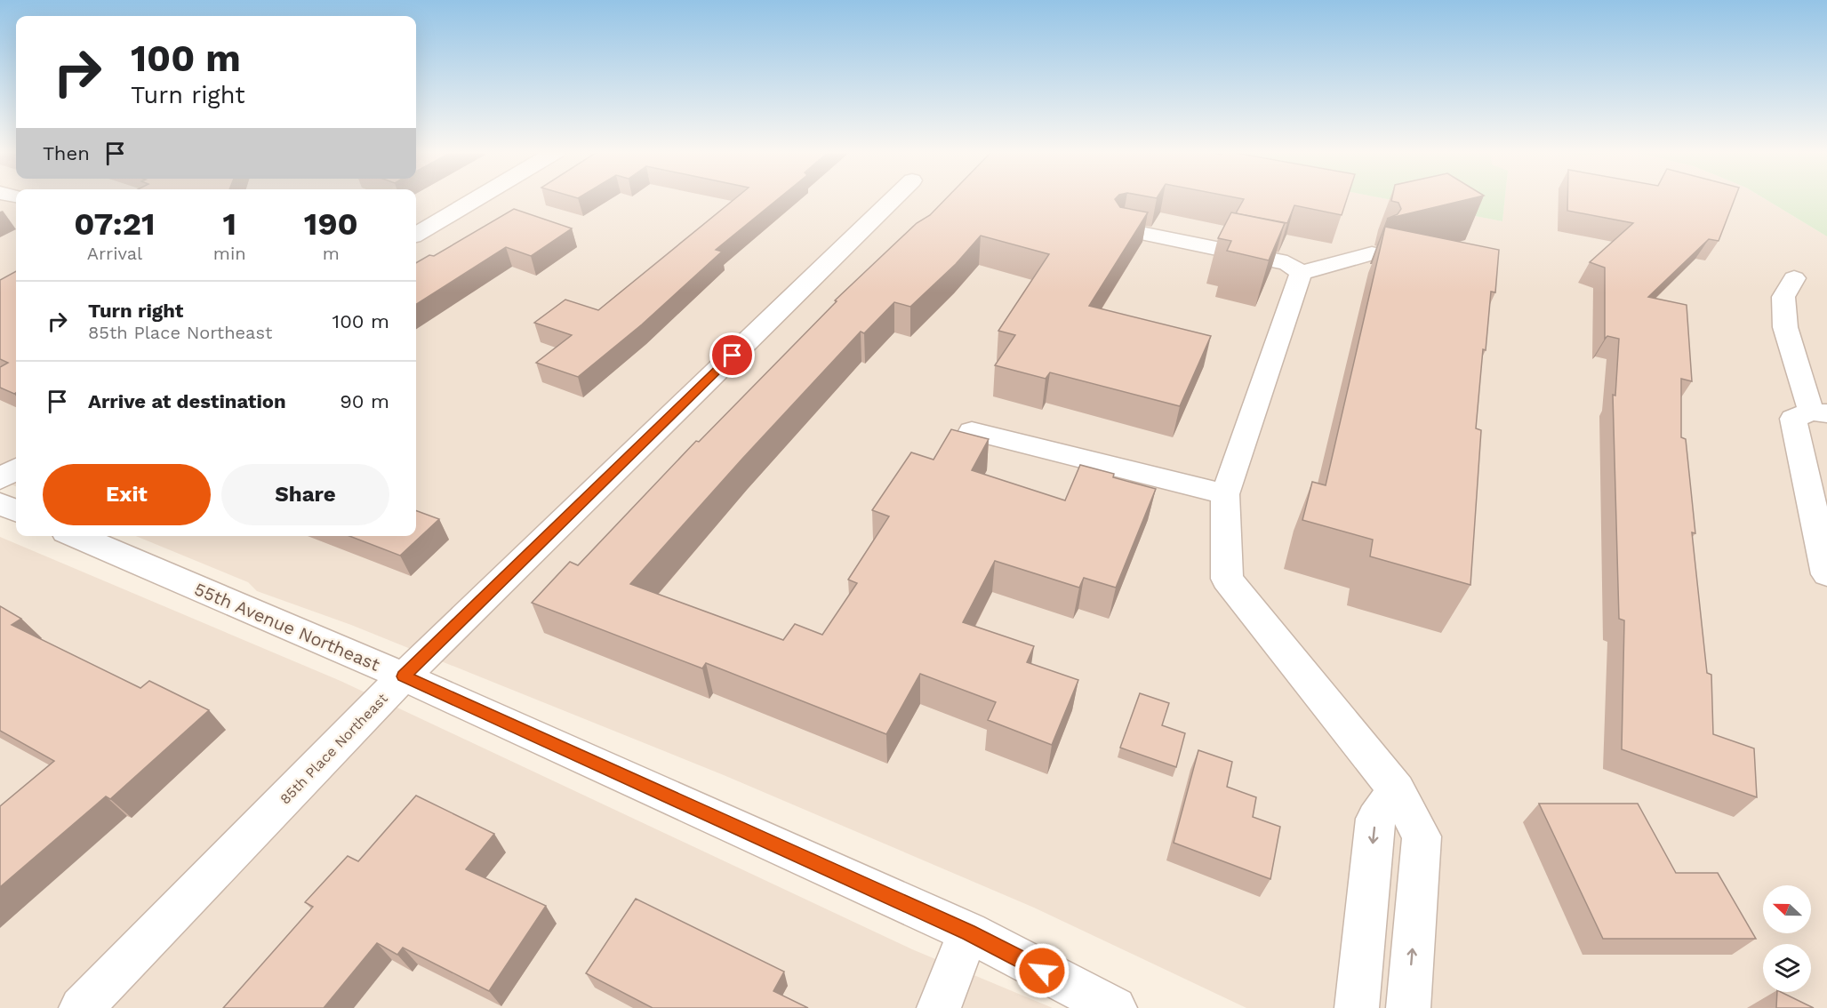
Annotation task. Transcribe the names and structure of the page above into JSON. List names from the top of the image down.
{
  "streets": {
    "street": ["55th Avenue Northeast", "85th Place Northeast"]
  },
  "crossings": [
    ["55th Avenue Northeast", "85th Place Northeast"]
  ],
  "north": "left",
  "page": {
    "turn": ["100 m", "Turn right"],
    "then": "Then",
    "eta": [
      "07:21",
      "Arrival",
      "1",
      "min",
      "190",
      "m"
    ],
    "list": [
      {
        "name": "Turn right",
        "note": "85th Place Northeast",
        "value": "100 m"
      },
      {
        "name": "Arrive at destination",
        "value": "90 m"
      }
    ],
    "buttons": ["Exit", "Share"]
  }
}
